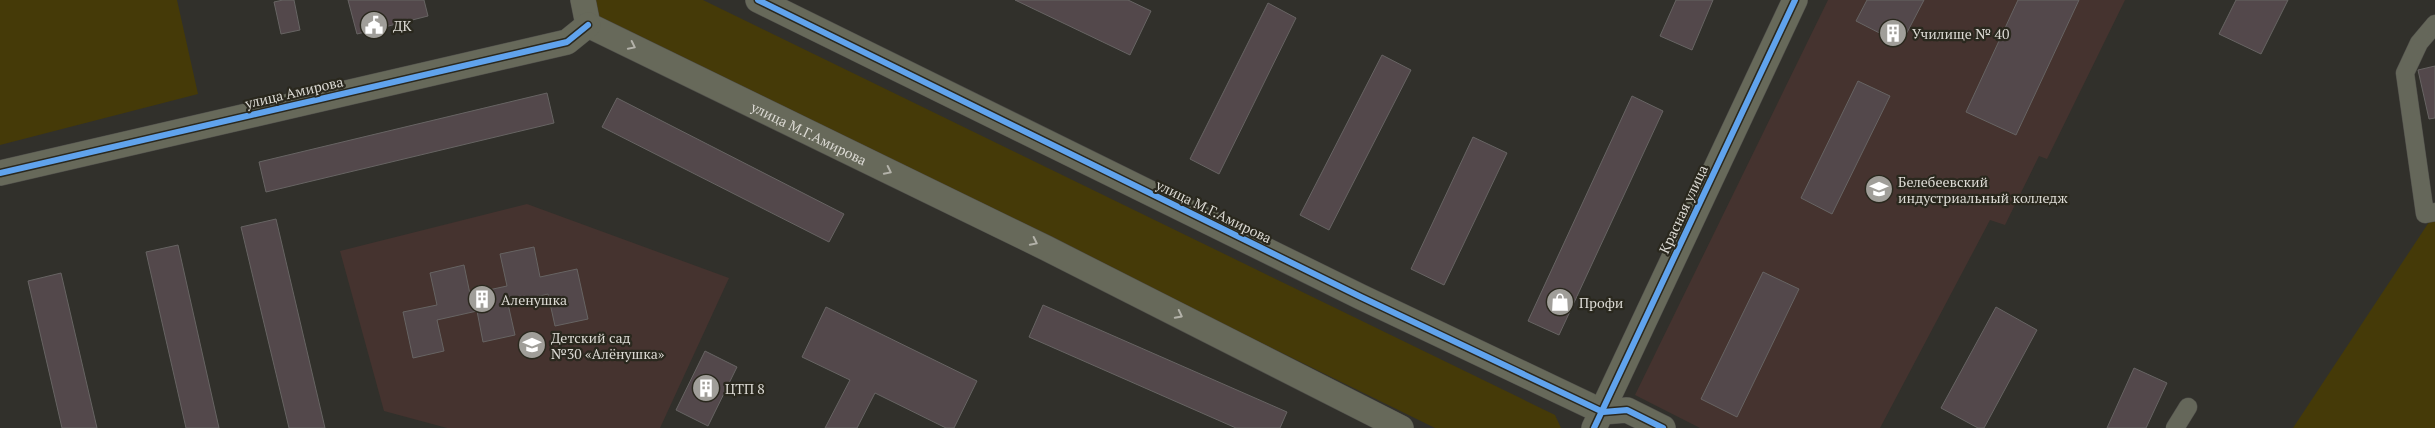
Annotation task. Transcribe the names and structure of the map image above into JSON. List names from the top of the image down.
{
  "streets": {
    "street": ["улица Амирова", "улица М.Г.Амирова", "Красная улица"]
  },
  "crossings": [
    ["улица Амирова", "улица М.Г.Амирова"],
    ["улица М.Г.Амирова", "Красная улица"]
  ],
  "places": {
    "public building": ["ДК"],
    "building": ["Училище № 40", "Аленушка", "ЦТП 8"],
    "school or university": ["Белебеевский индустриальный колледж", "Детский сад №30 «Алёнушка»"],
    "shop": ["Профи"]
  }
}
